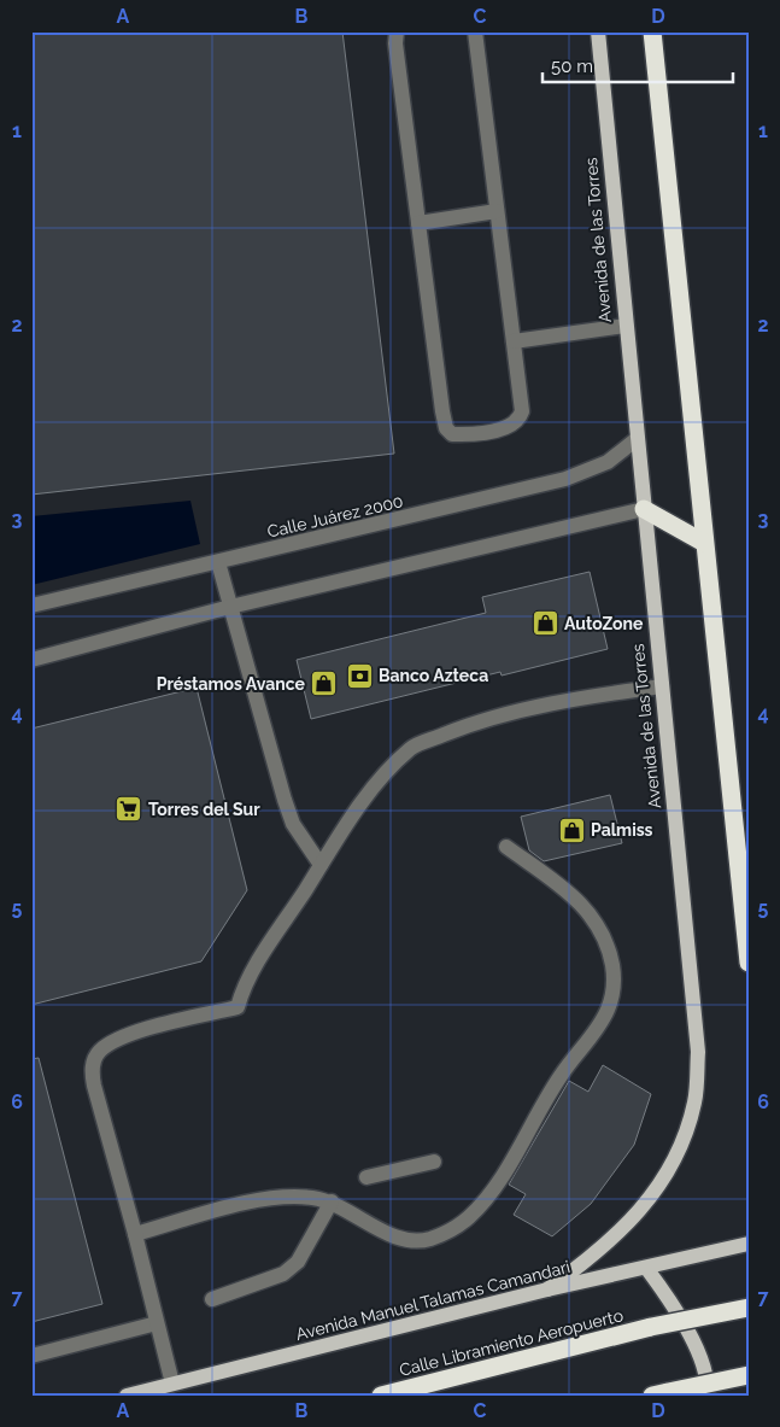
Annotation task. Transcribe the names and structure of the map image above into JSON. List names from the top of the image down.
{
  "streets": {
    "highway": ["Calle Libramiento Aeropuerto"],
    "main road": ["Avenida de las Torres", "Avenida Manuel Talamas Camandari"],
    "street": ["Calle Juárez 2000"]
  },
  "crossings": [
    ["Avenida de las Torres", "Calle Juárez 2000"],
    ["Avenida de las Torres", "Avenida Manuel Talamas Camandari"]
  ],
  "places": {
    "shop": ["AutoZone", "Préstamos Avance", "Palmiss"],
    "bank": ["Banco Azteca"],
    "supermarket": ["Torres del Sur"]
  },
  "scale_bar": "50 m",
  "grid": {
    "columns": [
      "A",
      "B",
      "C",
      "D"
    ],
    "rows": [
      "1",
      "2",
      "3",
      "4",
      "5",
      "6",
      "7"
    ]
  }
}
